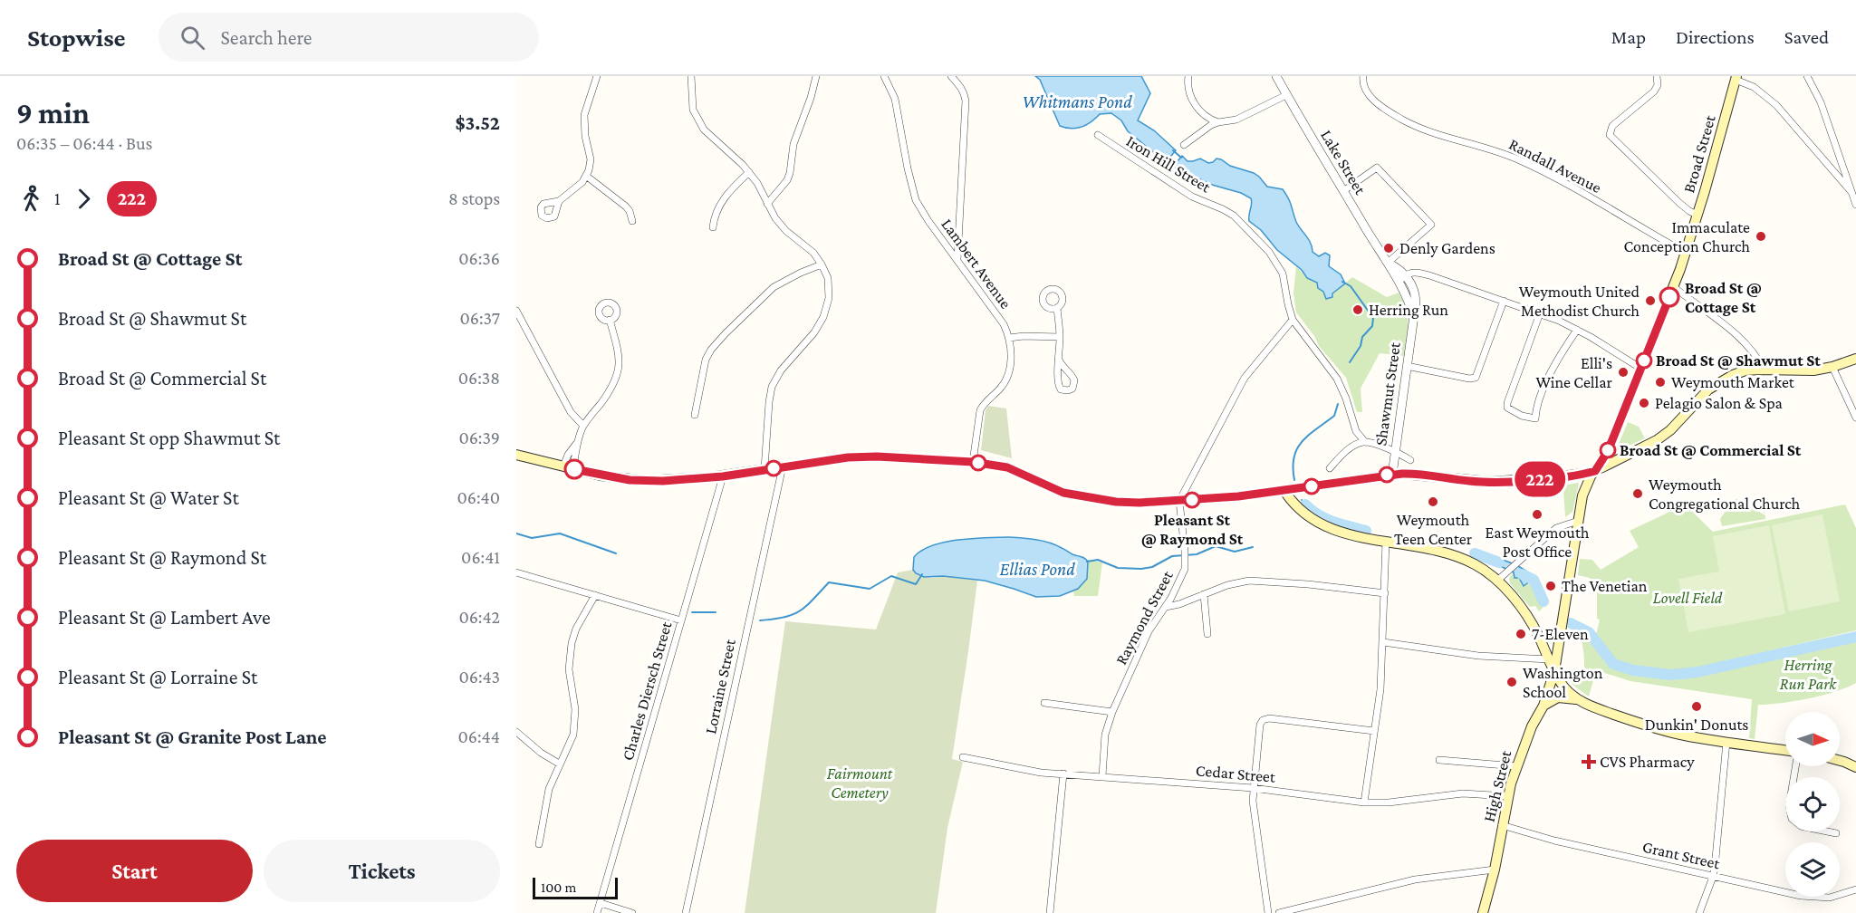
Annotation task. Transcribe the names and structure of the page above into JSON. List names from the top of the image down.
{
  "streets": {
    "main road": ["Broad Street", "High Street"],
    "street": [
      "Lake Street",
      "Iron Hill Street",
      "Randall Avenue",
      "Lambert Avenue",
      "Shawmut Street",
      "Raymond Street",
      "Lorraine Street",
      "Charles Diersch Street",
      "Cedar Street",
      "Grant Street"
    ]
  },
  "crossings": [
    ["Broad Street", "Randall Avenue"],
    ["Broad Street", "High Street"],
    ["Lake Street", "Shawmut Street"],
    ["Raymond Street", "Cedar Street"],
    ["Cedar Street", "High Street"],
    ["High Street", "Grant Street"]
  ],
  "water": ["Whitmans Pond", "Ellias Pond"],
  "parks": ["Lovell Field", "Herring Run Park", "Fairmount Cemetery"],
  "places": {
    "other": [
      "Immaculate Conception Church",
      "Denly Gardens",
      "Broad St @ Cottage St",
      "Weymouth United Methodist Church",
      "Herring Run",
      "Broad St @ Shawmut St",
      "Elli's Wine Cellar",
      "Weymouth Market",
      "Pelagio Salon & Spa",
      "Broad St @ Commercial St",
      "Weymouth Congregational Church",
      "Pleasant St @ Raymond St",
      "Weymouth Teen Center",
      "East Weymouth Post Office",
      "The Venetian",
      "7-Eleven",
      "Washington School",
      "Dunkin' Donuts"
    ],
    "health": ["CVS Pharmacy"]
  },
  "lines": ["bus line 222"],
  "scale_bar": "100 m",
  "north": "right",
  "page": {
    "header": "Stopwise",
    "search": "Search here",
    "nav": ["Map", "Directions", "Saved"],
    "heading": ["9 min", "06:35 – 06:44 · Bus", "$3.52"],
    "on_map": "222",
    "legs": ["1", "222", "8 stops"],
    "list": [
      {
        "name": "Broad St @ Cottage St",
        "value": "06:36"
      },
      {
        "name": "Broad St @ Shawmut St",
        "value": "06:37"
      },
      {
        "name": "Broad St @ Commercial St",
        "value": "06:38"
      },
      {
        "name": "Pleasant St opp Shawmut St",
        "value": "06:39"
      },
      {
        "name": "Pleasant St @ Water St",
        "value": "06:40"
      },
      {
        "name": "Pleasant St @ Raymond St",
        "value": "06:41"
      },
      {
        "name": "Pleasant St @ Lambert Ave",
        "value": "06:42"
      },
      {
        "name": "Pleasant St @ Lorraine St",
        "value": "06:43"
      },
      {
        "name": "Pleasant St @ Granite Post Lane",
        "value": "06:44"
      }
    ],
    "buttons": ["Start", "Tickets"],
    "scale": "100 m"
  }
}
